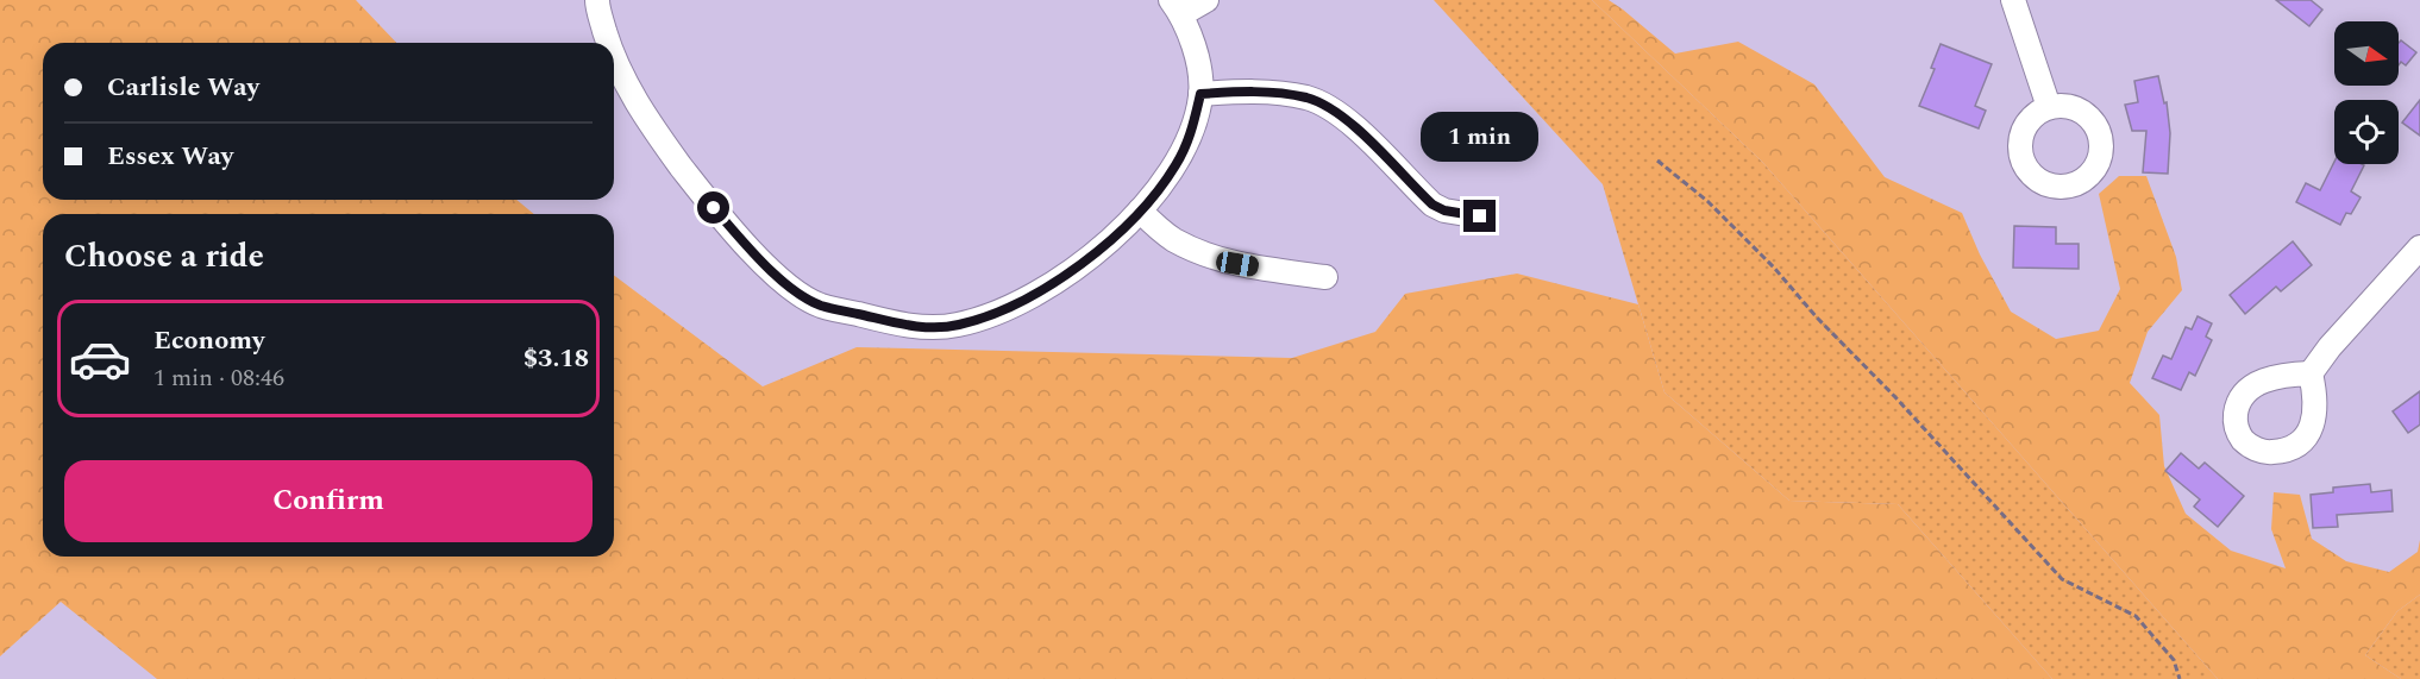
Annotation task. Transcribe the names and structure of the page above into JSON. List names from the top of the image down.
{
  "north": "right",
  "page": {
    "banner": ["Carlisle Way", "Essex Way"],
    "bubble": "1 min",
    "heading": "Choose a ride",
    "list": [
      {
        "name": "Economy",
        "note": "1 min · 08:46",
        "value": "$3.18"
      }
    ],
    "buttons": "Confirm"
  }
}
